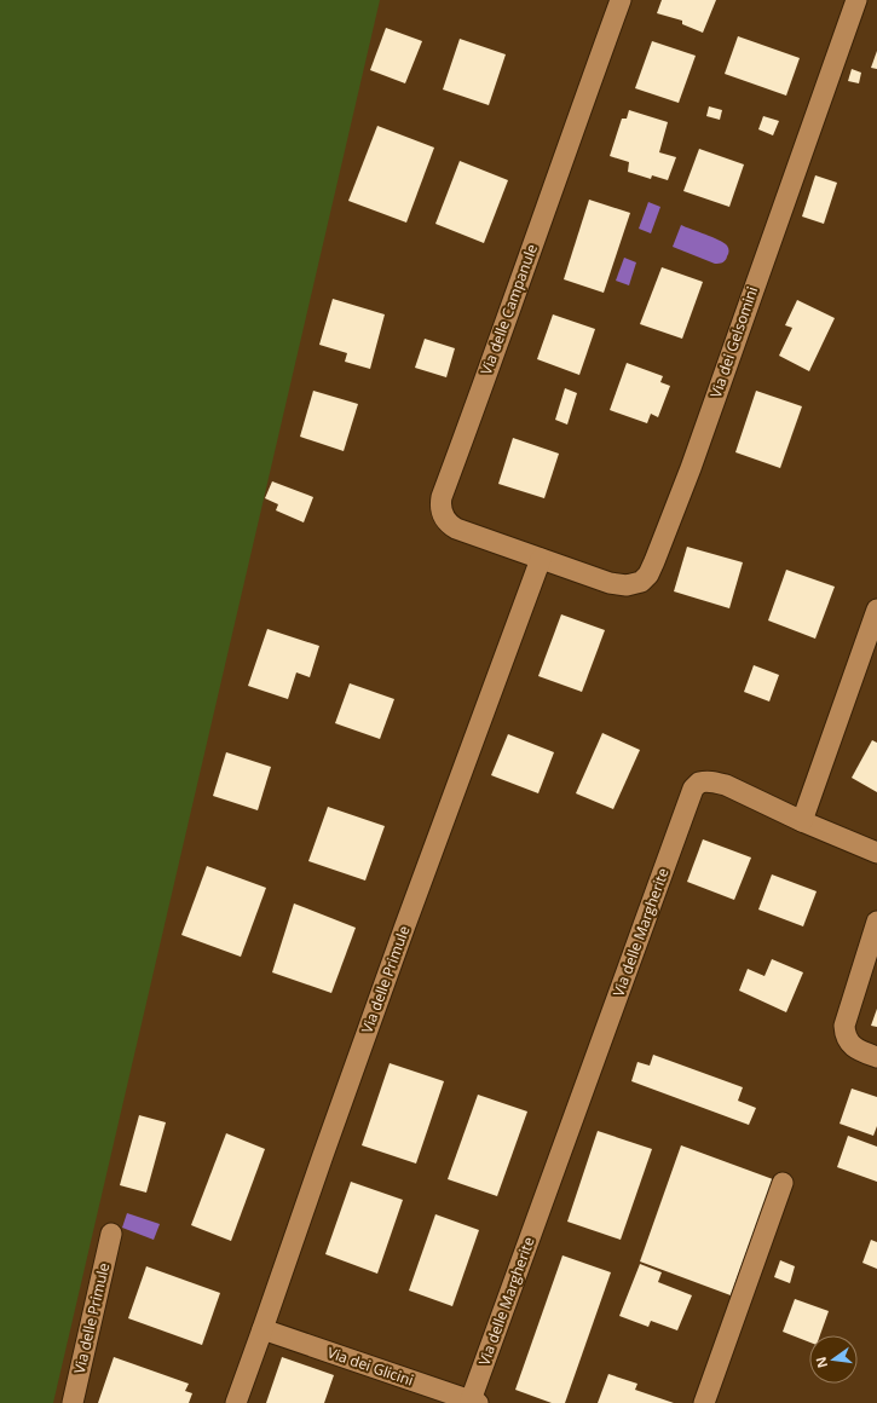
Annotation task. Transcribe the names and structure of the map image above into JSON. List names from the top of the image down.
{
  "streets": {
    "street": [
      "Via delle Campanule",
      "Via dei Gelsomini",
      "Via delle Margherite",
      "Via delle Primule",
      "Via dei Glicini"
    ]
  },
  "crossings": [
    ["Via delle Campanule", "Via dei Gelsomini"],
    ["Via delle Campanule", "Via delle Primule"],
    ["Via dei Gelsomini", "Via delle Primule"],
    ["Via delle Margherite", "Via dei Glicini"],
    ["Via delle Primule", "Via dei Glicini"]
  ],
  "north": "left"
}
